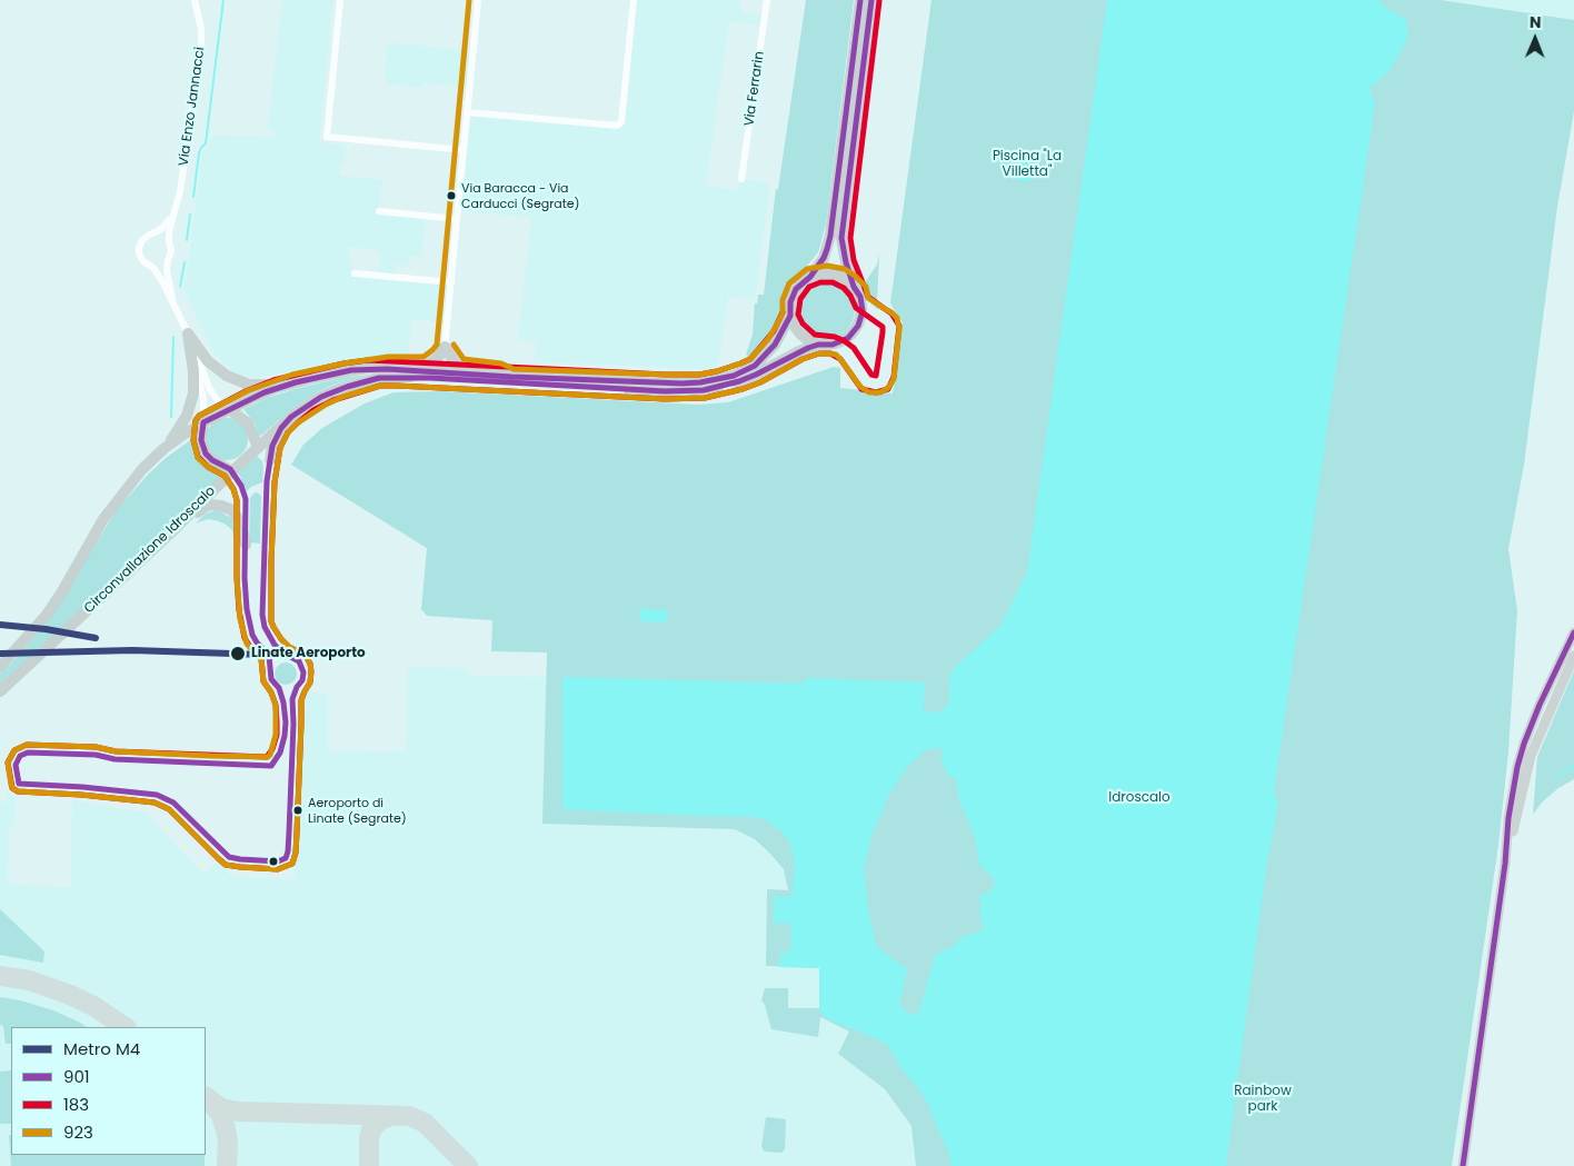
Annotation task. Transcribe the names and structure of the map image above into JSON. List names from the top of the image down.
{
  "streets": {
    "main road": ["Circonvallazione Idroscalo"],
    "street": ["Via Ferrarin", "Via Enzo Jannacci"]
  },
  "crossings": [
    ["Via Enzo Jannacci", "Circonvallazione Idroscalo"]
  ],
  "parks": ["Piscina \"La Villetta\"", "Idroscalo", "Rainbow park"],
  "places": ["Via Baracca - Via Carducci (Segrate)", "Linate Aeroporto", "Aeroporto di Linate (Segrate)"],
  "lines": [
    "transit line 901",
    "transit line 923",
    "transit line 183",
    "metro line M4"
  ],
  "legend": [
    "Metro M4",
    "901",
    "183",
    "923"
  ],
  "north": "top"
}
